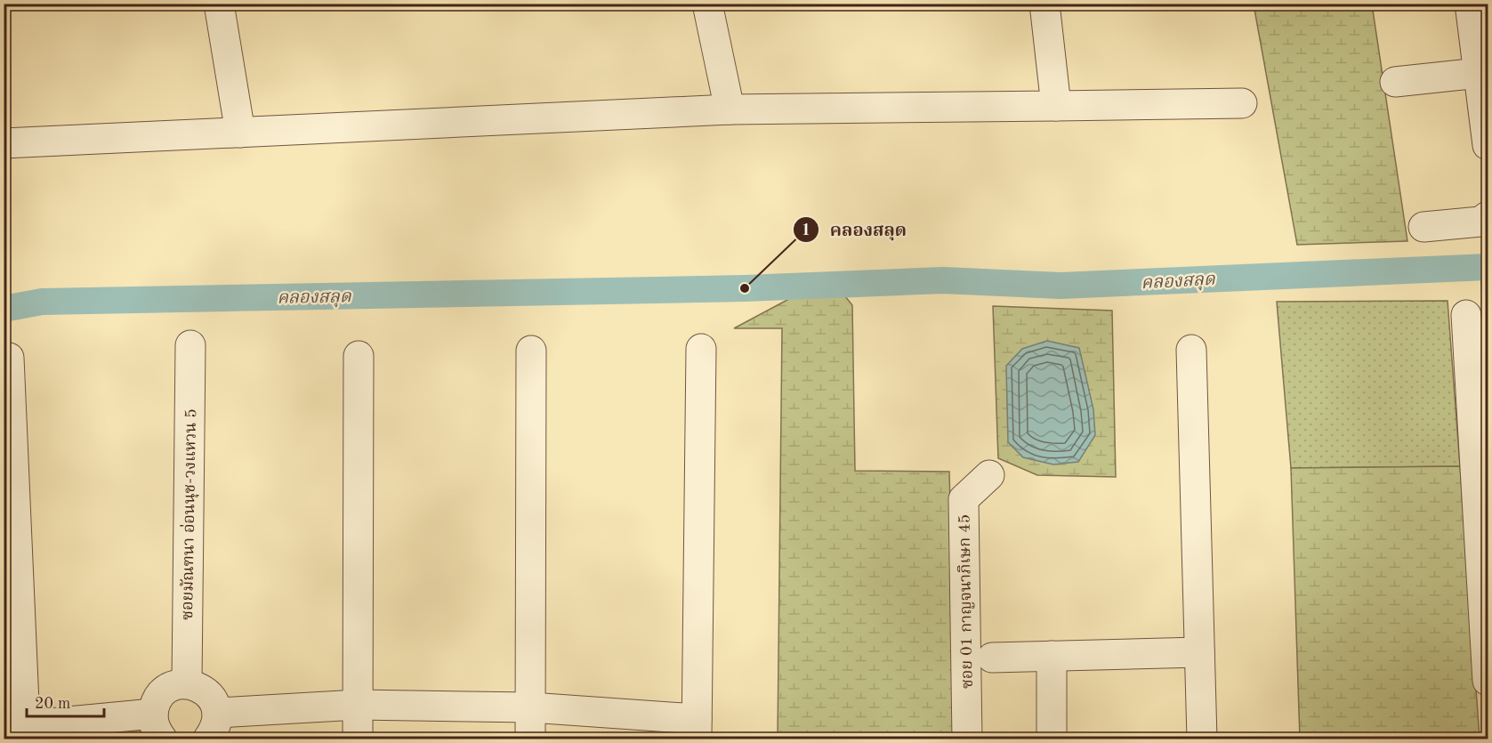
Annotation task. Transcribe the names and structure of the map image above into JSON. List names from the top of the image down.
{
  "streets": {
    "street": ["ซอยมัณฑนา อ่อนนุช-วงแหวน 5", "ซอย 01 กาญจนาภิเษก 45"]
  },
  "water": ["คลองสลุด"],
  "places": ["คลองสลุด"],
  "scale_bar": "20 m"
}
